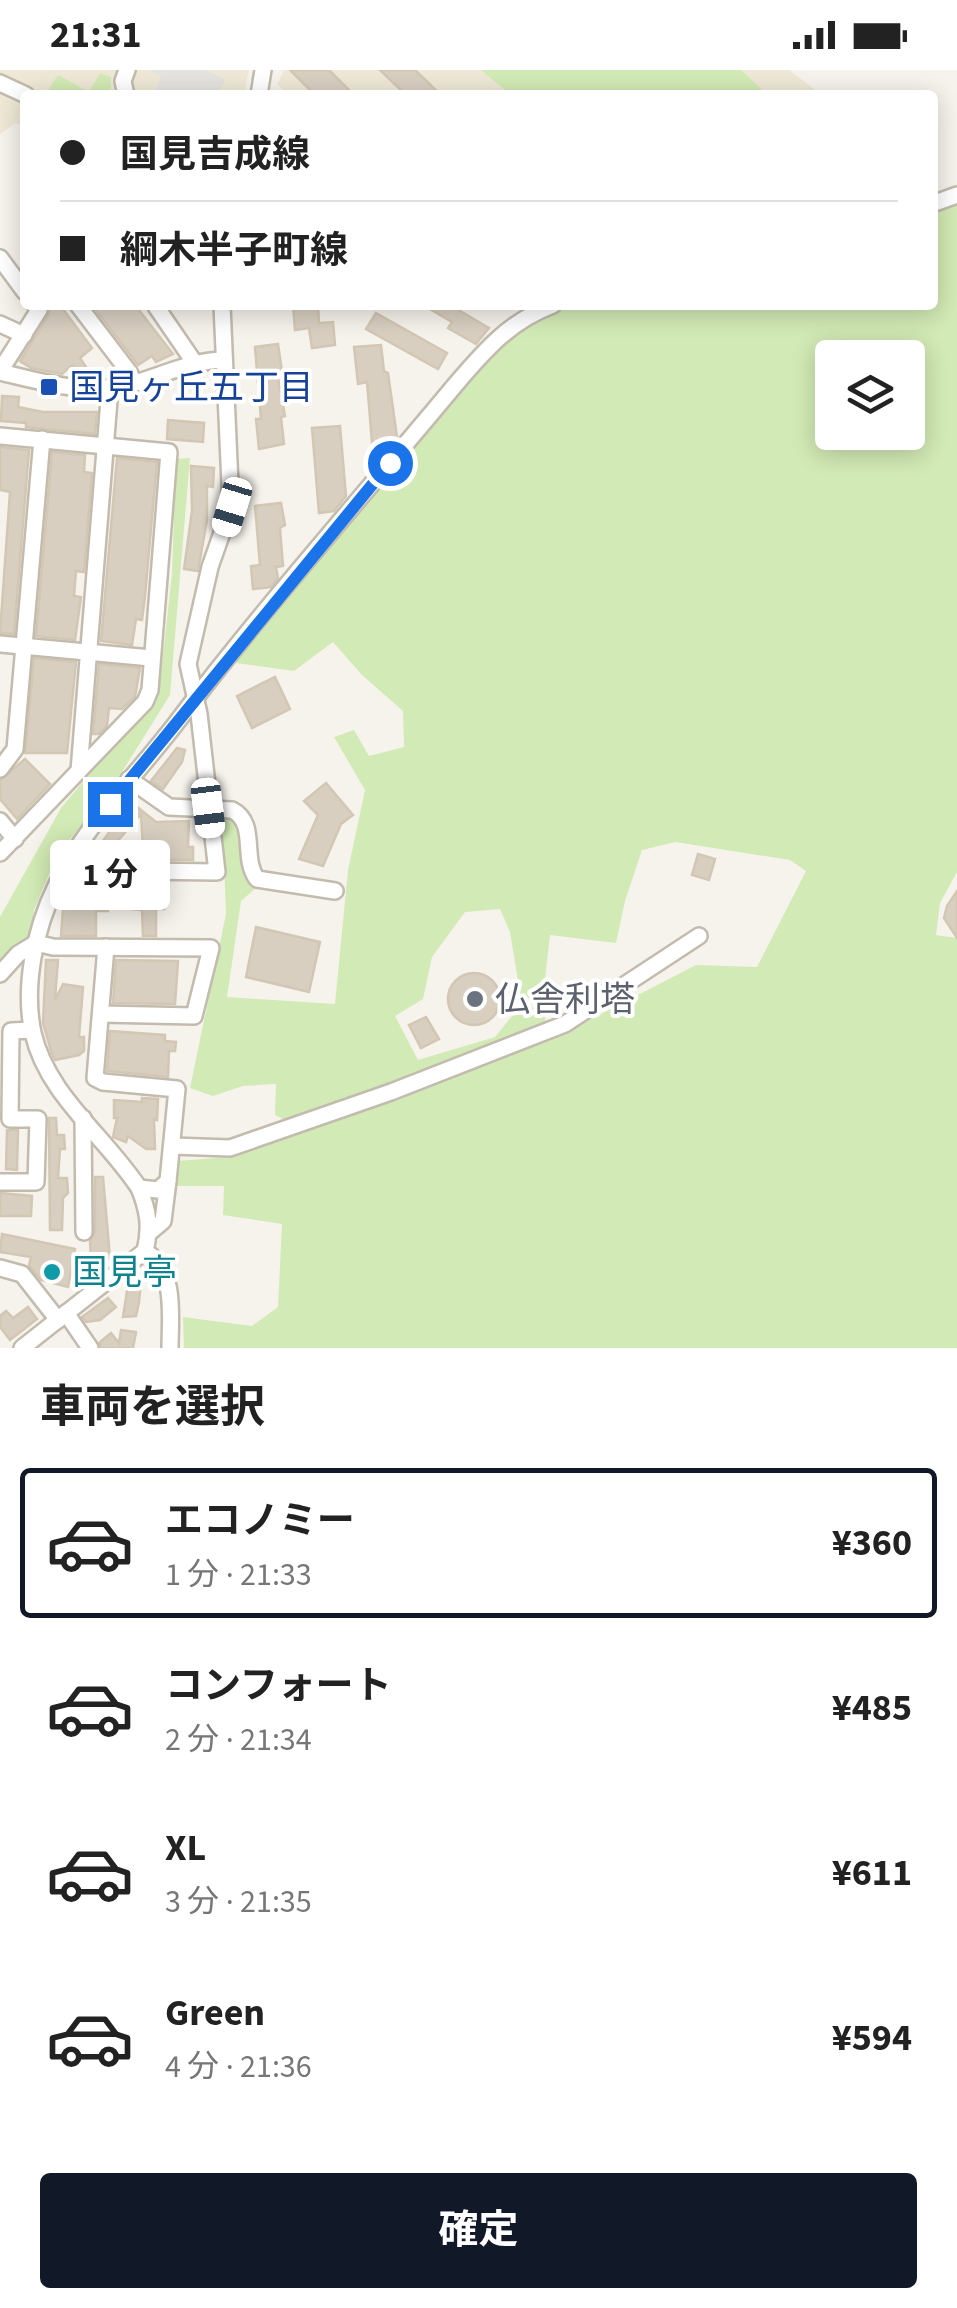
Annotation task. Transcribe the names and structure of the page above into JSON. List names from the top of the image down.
{
  "places": {
    "transit": ["国見ヶ丘五丁目"],
    "other": ["仏舎利塔", "国見亭"]
  },
  "page": {
    "status": "21:31",
    "banner": ["国見吉成線", "綱木半子町線"],
    "bubble": "1 分",
    "heading": "車両を選択",
    "list": [
      {
        "name": "エコノミー",
        "note": "1 分 · 21:33",
        "value": "¥360"
      },
      {
        "name": "コンフォート",
        "note": "2 分 · 21:34",
        "value": "¥485"
      },
      {
        "name": "XL",
        "note": "3 分 · 21:35",
        "value": "¥611"
      },
      {
        "name": "Green",
        "note": "4 分 · 21:36",
        "value": "¥594"
      }
    ],
    "buttons": "確定"
  }
}
